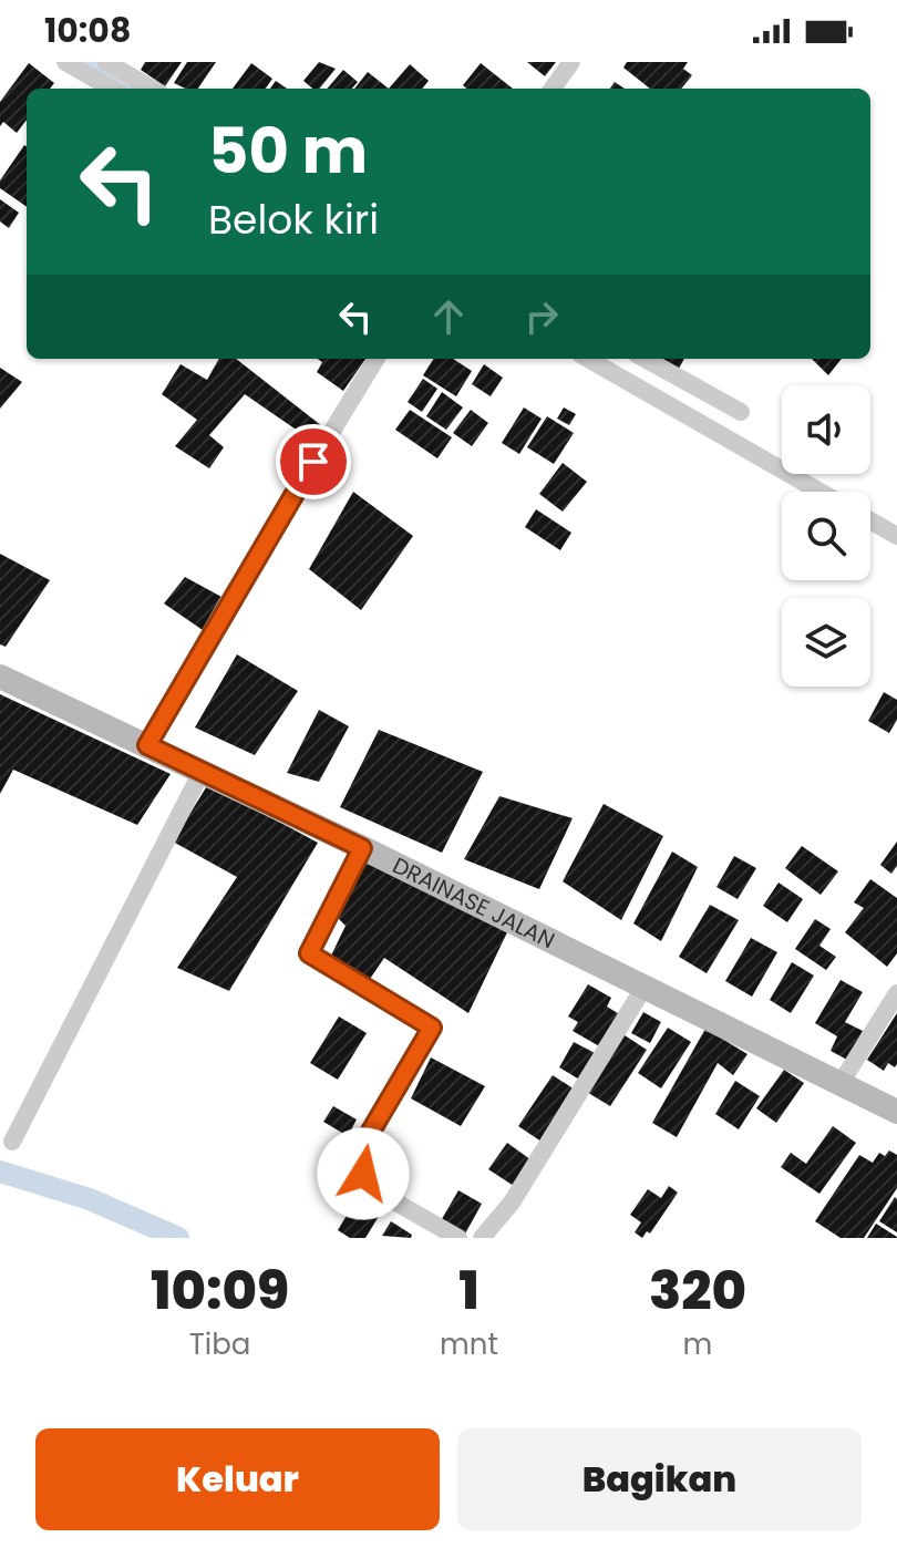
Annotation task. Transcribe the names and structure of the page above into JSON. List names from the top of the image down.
{
  "streets": {
    "street": ["DRAINASE JALAN"]
  },
  "page": {
    "status": "10:08",
    "turn": ["50 m", "Belok kiri"],
    "eta": [
      "10:09",
      "Tiba",
      "1",
      "mnt",
      "320",
      "m"
    ],
    "buttons": ["Keluar", "Bagikan"]
  }
}
